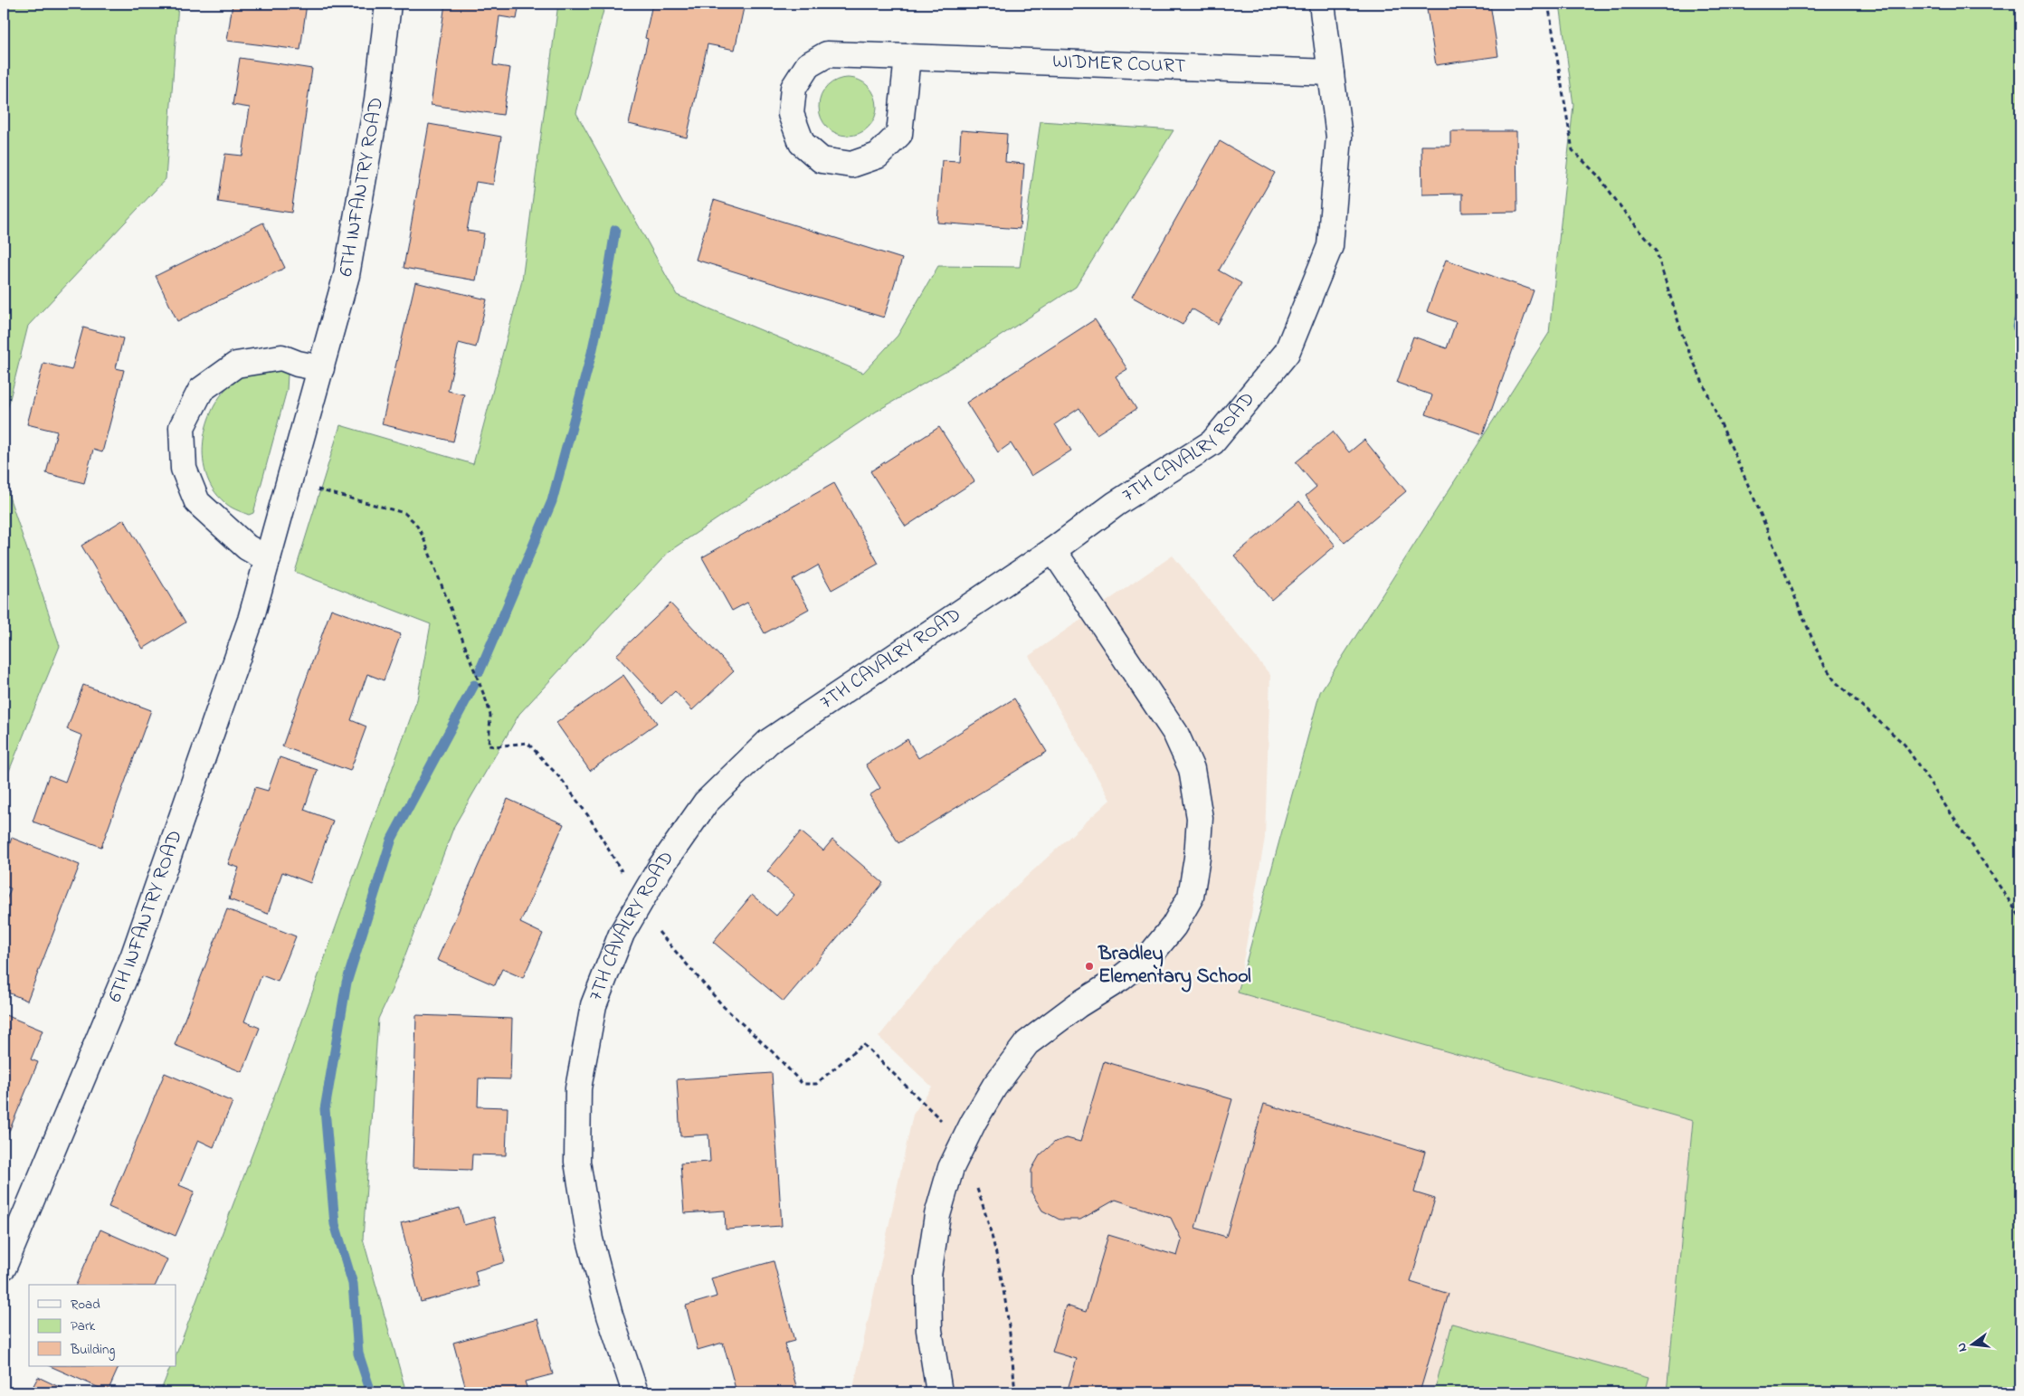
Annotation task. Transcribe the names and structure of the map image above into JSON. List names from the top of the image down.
{
  "streets": {
    "street": ["WIDMER COURT", "6TH INFANTRY ROAD", "7TH CAVALRY ROAD"]
  },
  "crossings": [
    ["WIDMER COURT", "7TH CAVALRY ROAD"]
  ],
  "places": ["Bradley Elementary School"],
  "legend": ["Road", "Park", "Building"],
  "north": "left"
}
